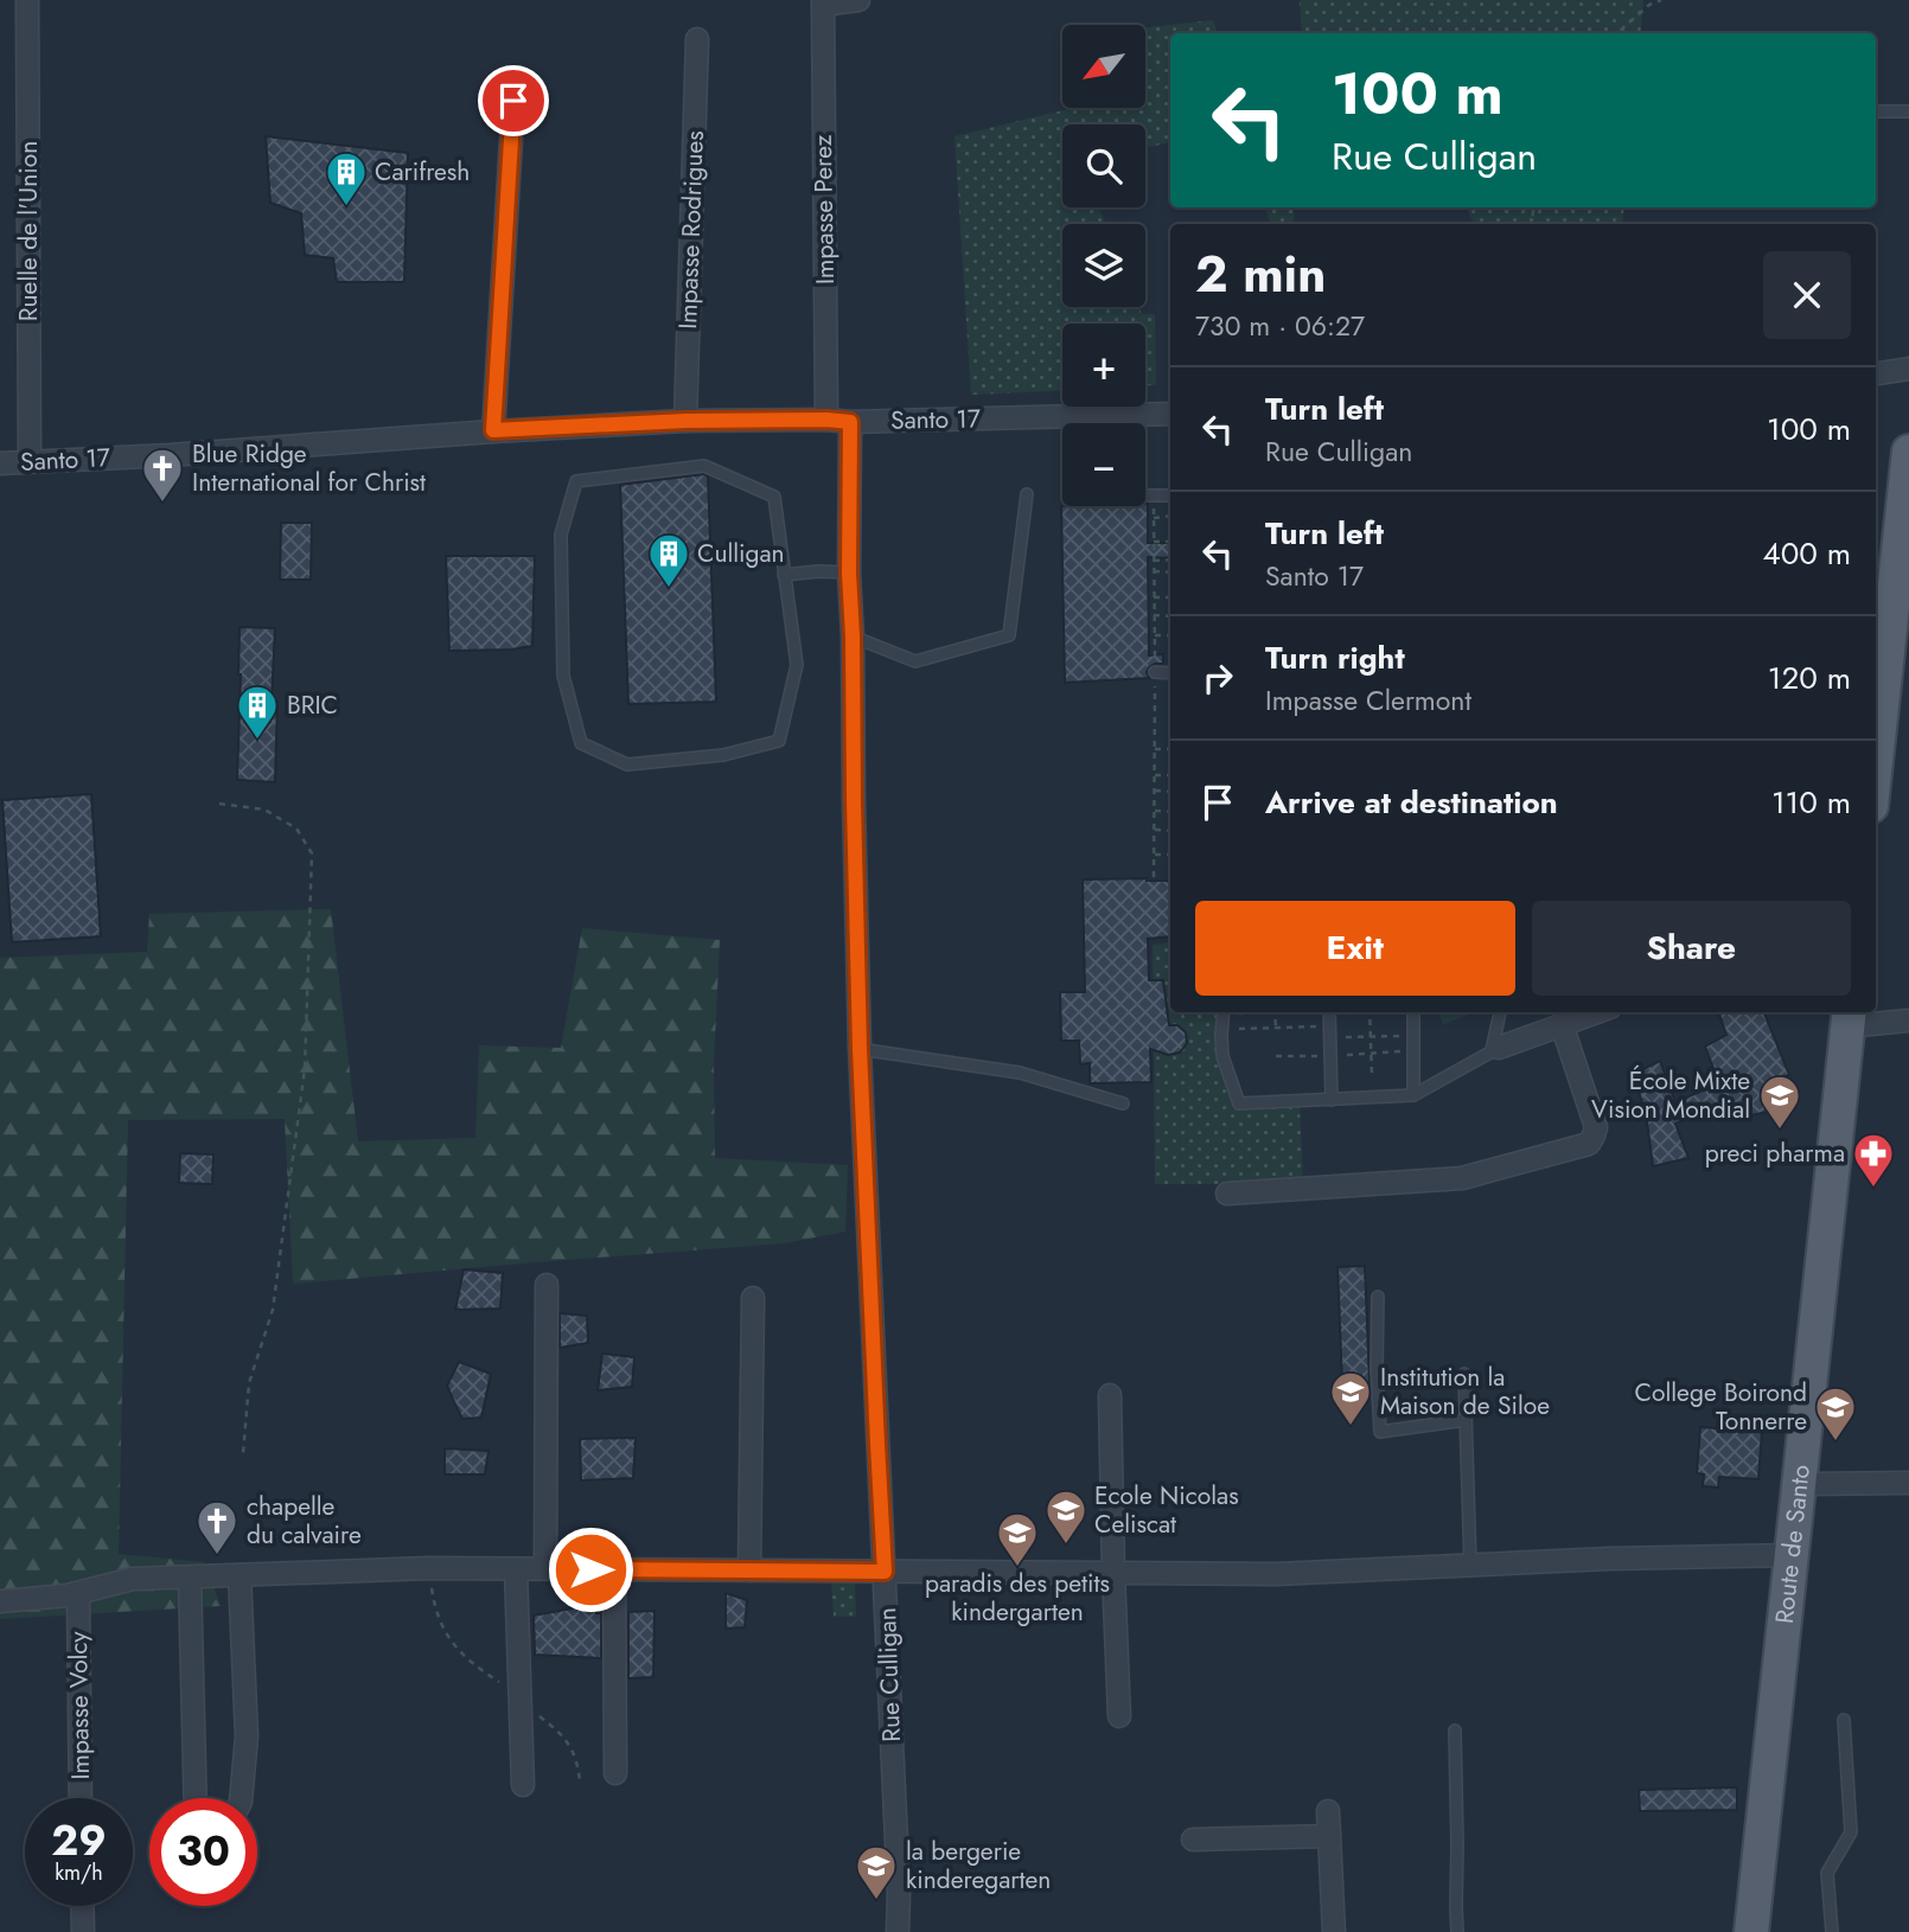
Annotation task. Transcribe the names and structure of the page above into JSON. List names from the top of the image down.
{
  "streets": {
    "main road": ["Route de Santo"],
    "street": [
      "Impasse Perez",
      "Impasse Rodrigues",
      "Ruelle de l'Union",
      "Santo 17",
      "Rue Culligan",
      "Impasse Volcy"
    ]
  },
  "crossings": [
    ["Impasse Perez", "Santo 17"],
    ["Impasse Rodrigues", "Santo 17"],
    ["Ruelle de l'Union", "Santo 17"],
    ["Santo 17", "Rue Culligan"]
  ],
  "places": {
    "building": ["Carifresh", "Culligan", "BRIC"],
    "church": ["Blue Ridge International for Christ", "chapelle du calvaire"],
    "school or university": [
      "École Mixte Vision Mondial",
      "Institution la Maison de Siloe",
      "College Boirond Tonnerre",
      "Ecole Nicolas Celiscat",
      "paradis des petits kindergarten",
      "la bergerie kinderegarten"
    ],
    "pharmacy": ["preci pharma"]
  },
  "north": "bottom left",
  "page": {
    "map_buttons": ["+", "−"],
    "turn": ["100 m", "Rue Culligan"],
    "heading": ["2 min", "730 m · 06:27"],
    "list": [
      {
        "name": "Turn left",
        "note": "Rue Culligan",
        "value": "100 m"
      },
      {
        "name": "Turn left",
        "note": "Santo 17",
        "value": "400 m"
      },
      {
        "name": "Turn right",
        "note": "Impasse Clermont",
        "value": "120 m"
      },
      {
        "name": "Arrive at destination",
        "value": "110 m"
      }
    ],
    "buttons": ["Exit", "Share"],
    "speed": "29 km/h",
    "limit": "30"
  }
}
